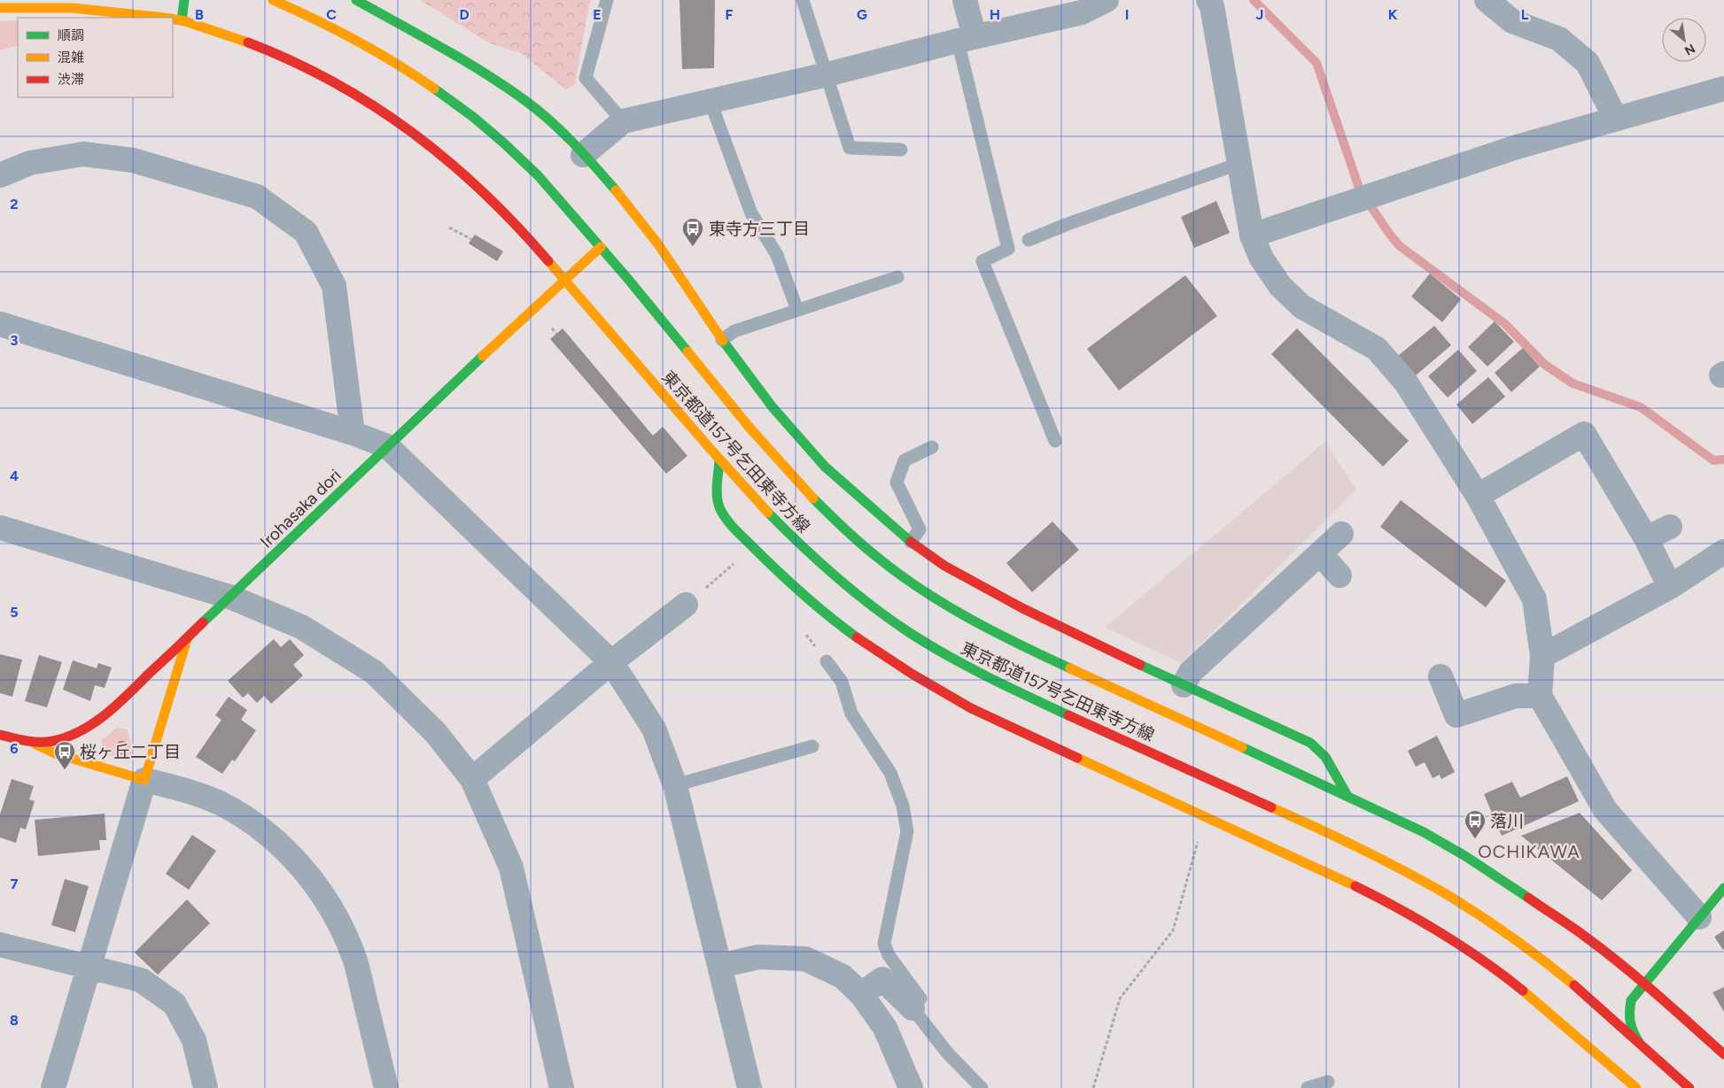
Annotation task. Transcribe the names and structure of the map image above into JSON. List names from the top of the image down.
{
  "streets": {
    "main road": ["東京都道157号乞田東寺方線", "Irohasaka dori"]
  },
  "crossings": [
    ["東京都道157号乞田東寺方線", "Irohasaka dori"]
  ],
  "districts": ["OCHIKAWA"],
  "places": {
    "bus stop": ["東寺方三丁目", "桜ヶ丘二丁目", "落川"]
  },
  "legend": ["順調", "混雑", "渋滞"],
  "north": "bottom right",
  "grid": {
    "columns": [
      "B",
      "C",
      "D",
      "E",
      "F",
      "G",
      "H",
      "I",
      "J",
      "K",
      "L"
    ],
    "rows": [
      "2",
      "3",
      "4",
      "5",
      "6",
      "7",
      "8"
    ]
  }
}
